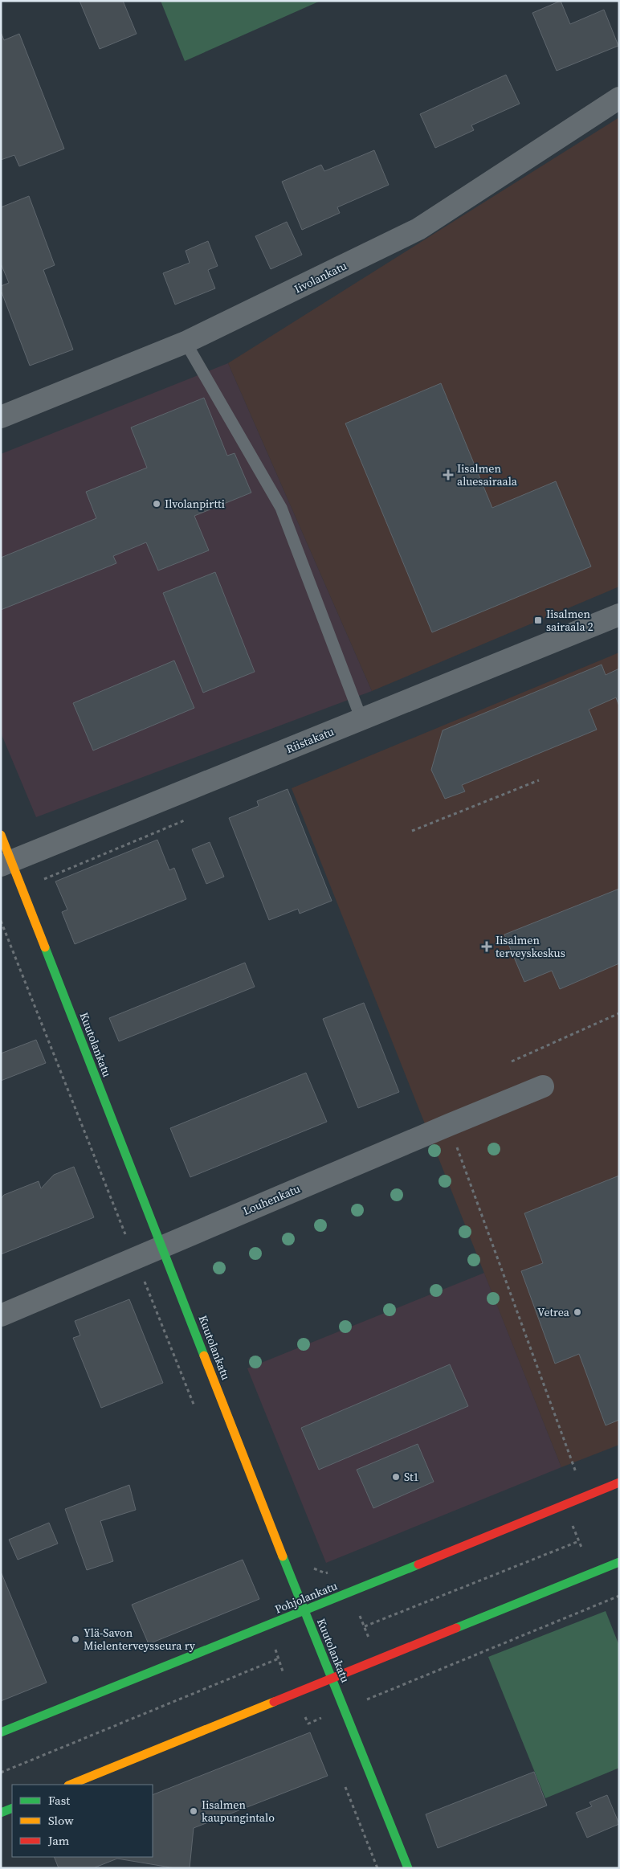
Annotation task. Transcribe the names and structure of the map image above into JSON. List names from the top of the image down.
{
  "streets": {
    "main road": ["Kuutolankatu", "Pohjolankatu"],
    "street": ["Iivolankatu", "Riistakatu", "Louhenkatu"]
  },
  "crossings": [
    ["Riistakatu", "Kuutolankatu"],
    ["Kuutolankatu", "Louhenkatu"],
    ["Kuutolankatu", "Pohjolankatu"]
  ],
  "places": {
    "health": ["Iisalmen aluesairaala", "Iisalmen terveyskeskus"],
    "other": [
      "Ilvolanpirtti",
      "Vetrea",
      "St1",
      "Ylä-Savon Mielenterveysseura ry",
      "Iisalmen kaupungintalo"
    ],
    "transit": ["Iisalmen sairaala 2"]
  },
  "legend": ["Fast", "Slow", "Jam"]
}
